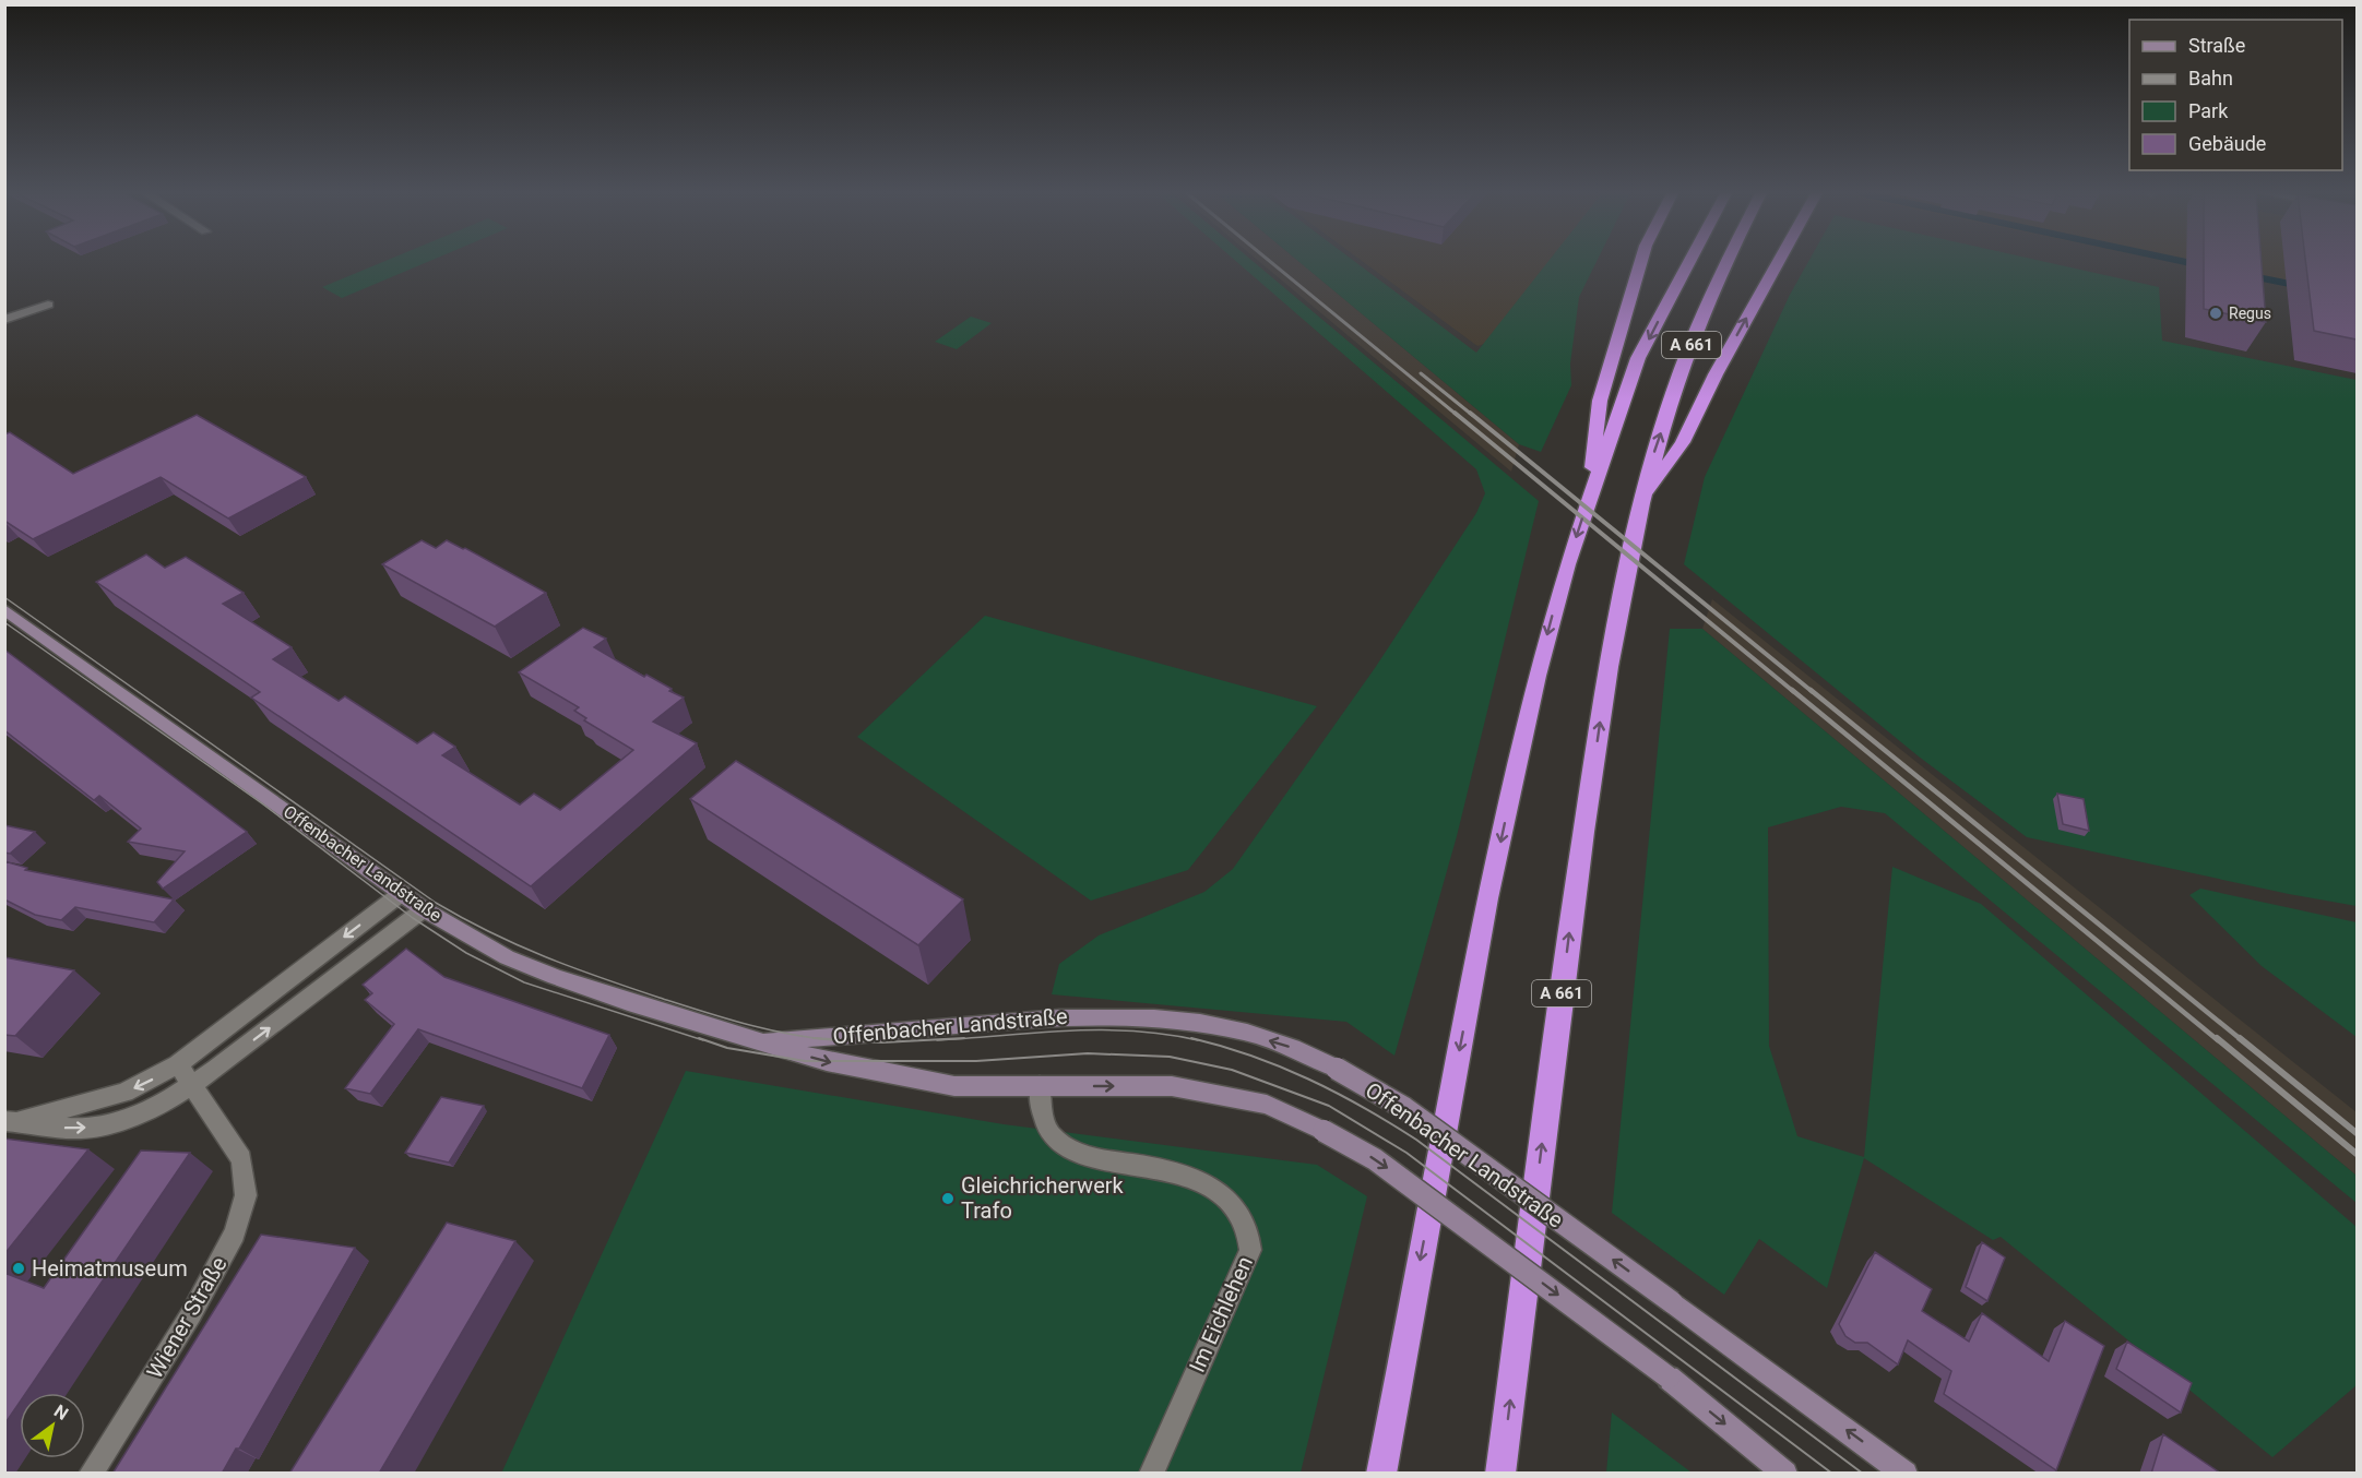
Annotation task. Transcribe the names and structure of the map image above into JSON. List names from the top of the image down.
{
  "streets": {
    "highway": ["A 661"],
    "main road": ["Offenbacher Landstraße"],
    "street": ["Im Eichlehen", "Wiener Straße"]
  },
  "crossings": [
    ["Offenbacher Landstraße", "Im Eichlehen"]
  ],
  "places": ["Regus", "Gleichricherwerk Trafo", "Heimatmuseum"],
  "legend": [
    "Straße",
    "Bahn",
    "Park",
    "Gebäude"
  ],
  "north": "top right"
}
